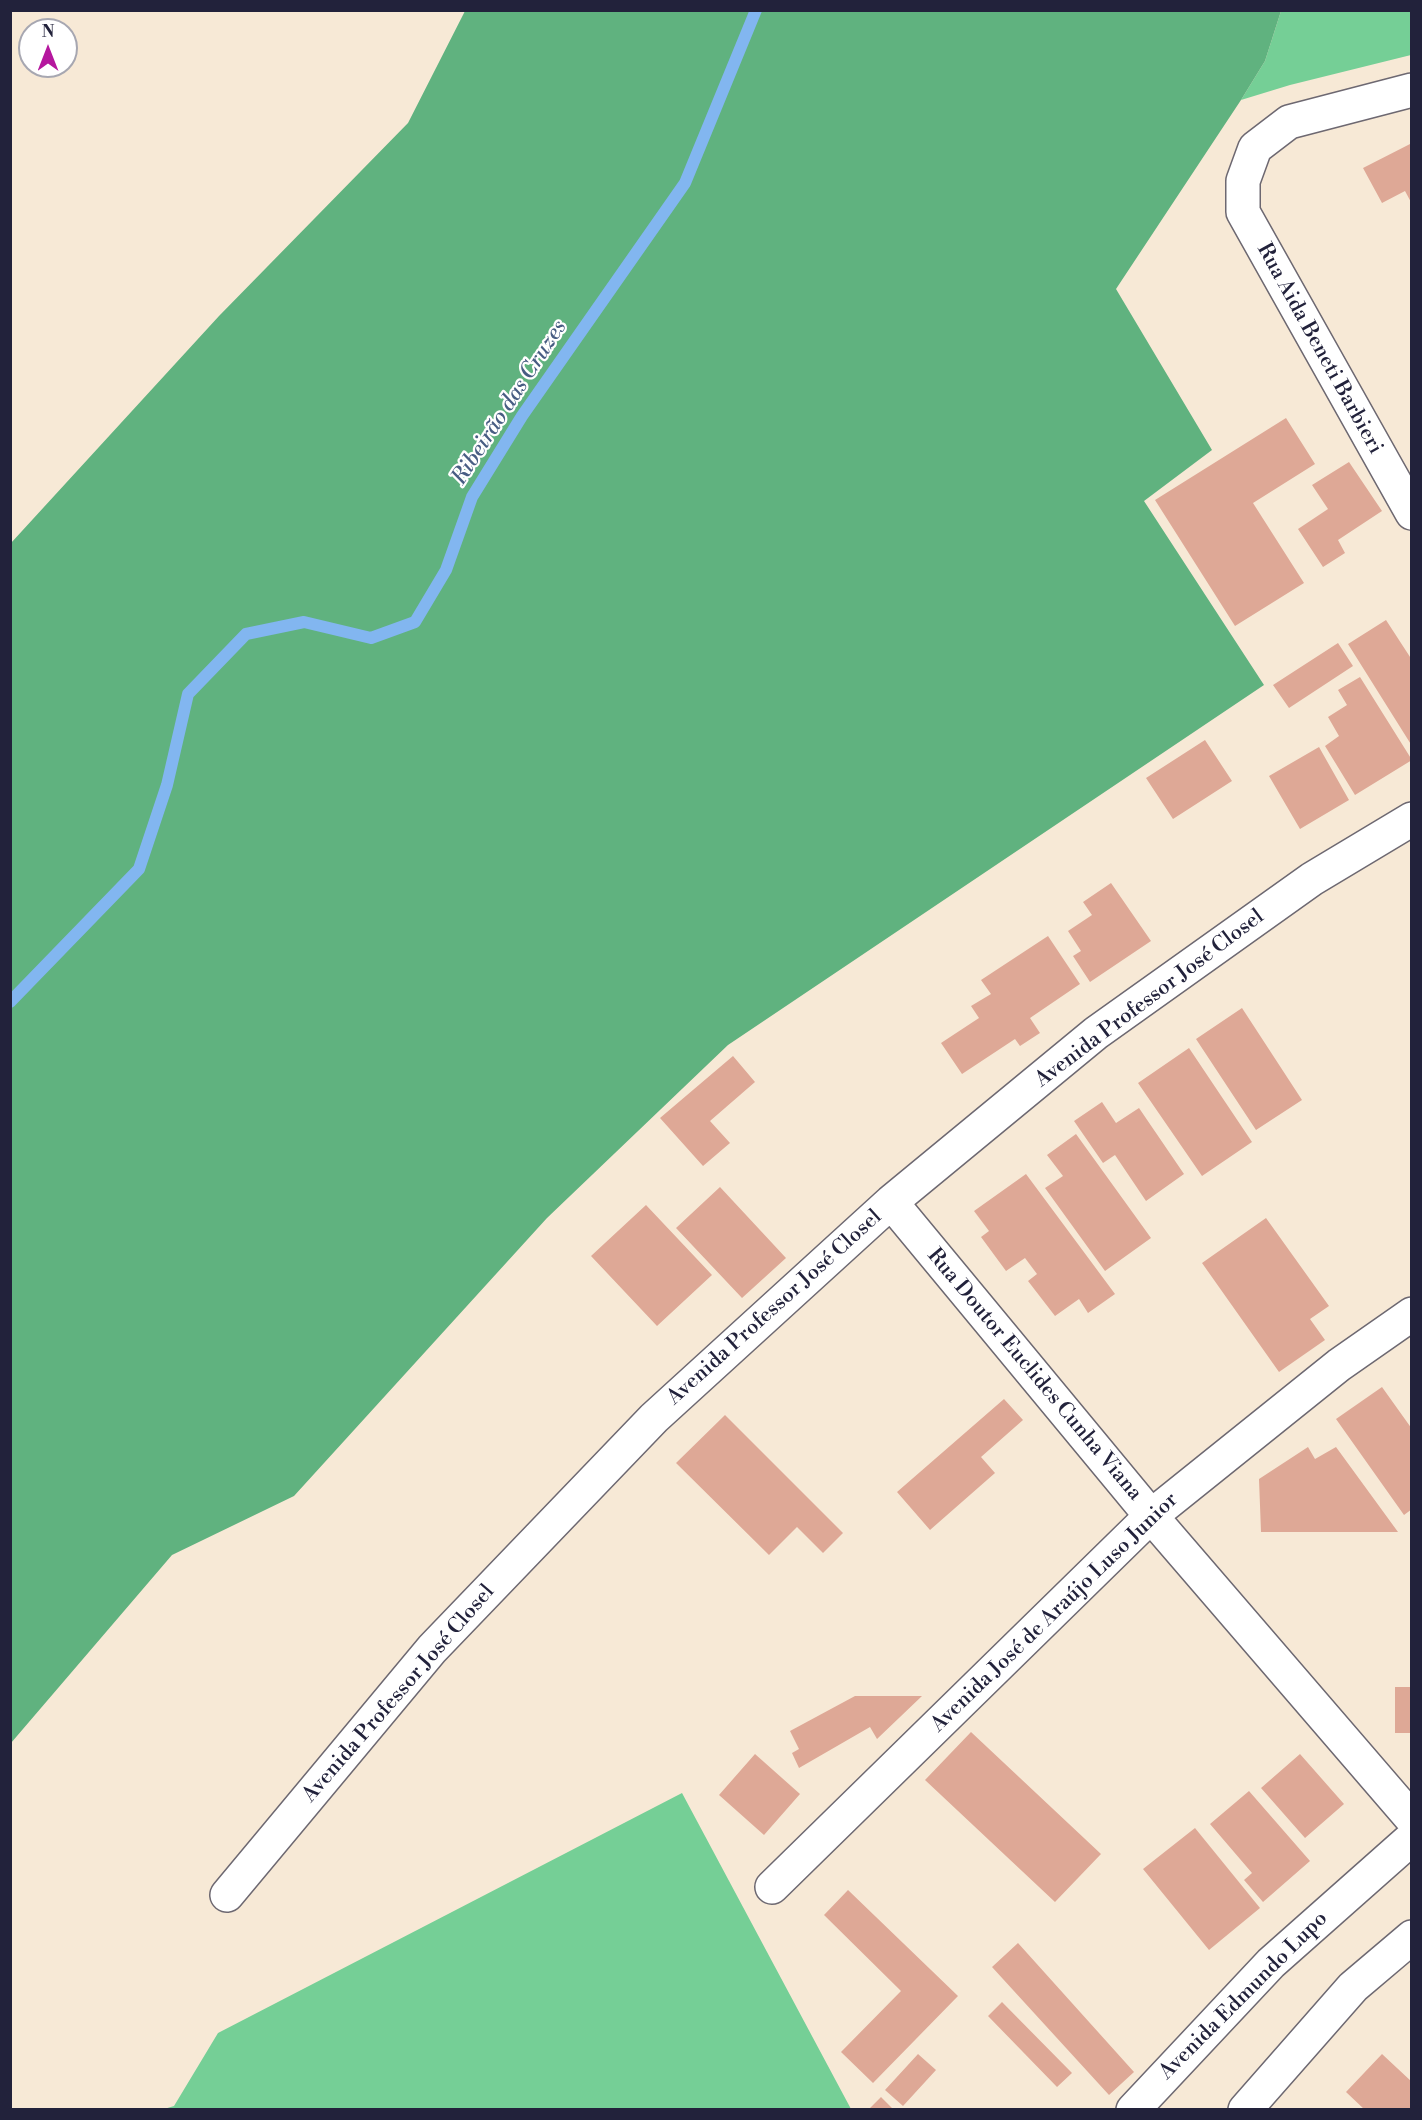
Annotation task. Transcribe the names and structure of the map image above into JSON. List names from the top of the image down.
{
  "streets": {
    "street": [
      "Rua Aida Beneti Barbieri",
      "Avenida Professor José Closel",
      "Rua Doutor Euclides Cunha Viana",
      "Avenida José de Araújo Luso Junior",
      "Avenida Edmundo Lupo"
    ]
  },
  "crossings": [
    ["Avenida Professor José Closel", "Rua Doutor Euclides Cunha Viana"],
    ["Rua Doutor Euclides Cunha Viana", "Avenida José de Araújo Luso Junior"]
  ],
  "water": ["Ribeirão das Cruzes"],
  "north": "top"
}
